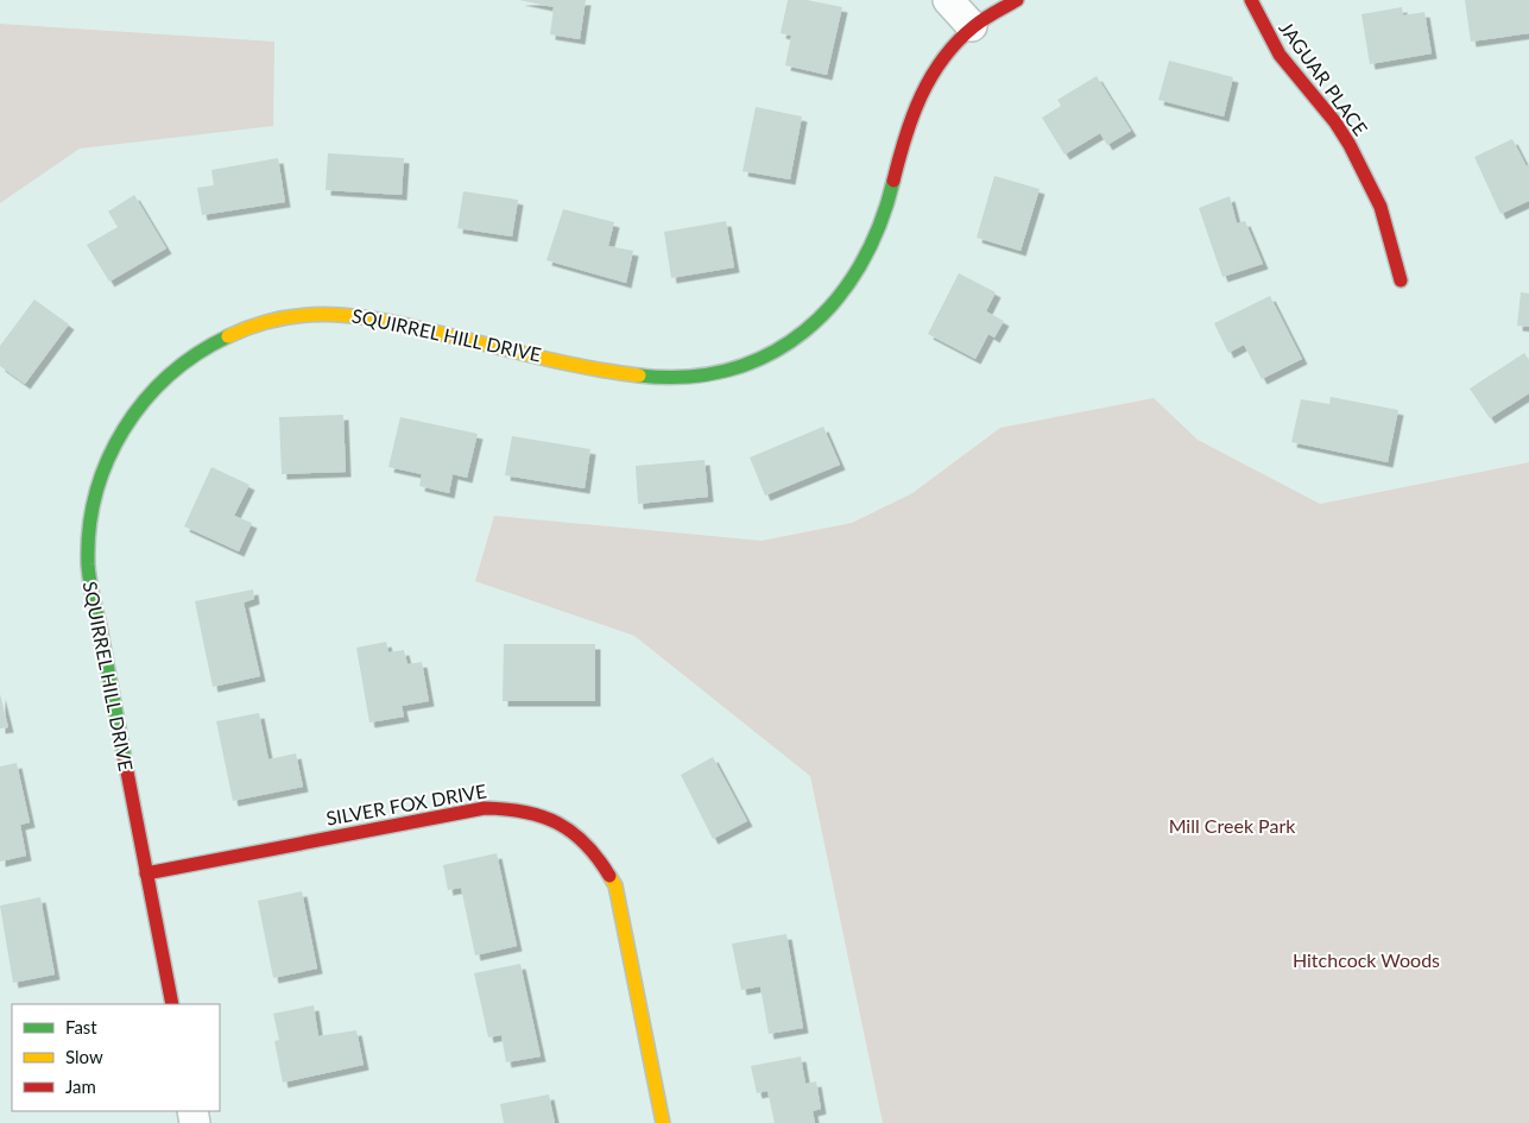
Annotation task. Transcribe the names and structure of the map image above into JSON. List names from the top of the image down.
{
  "streets": {
    "street": ["JAGUAR PLACE", "SQUIRREL HILL DRIVE", "SILVER FOX DRIVE"]
  },
  "crossings": [
    ["SQUIRREL HILL DRIVE", "SILVER FOX DRIVE"]
  ],
  "parks": ["Mill Creek Park", "Hitchcock Woods"],
  "legend": ["Fast", "Slow", "Jam"]
}
